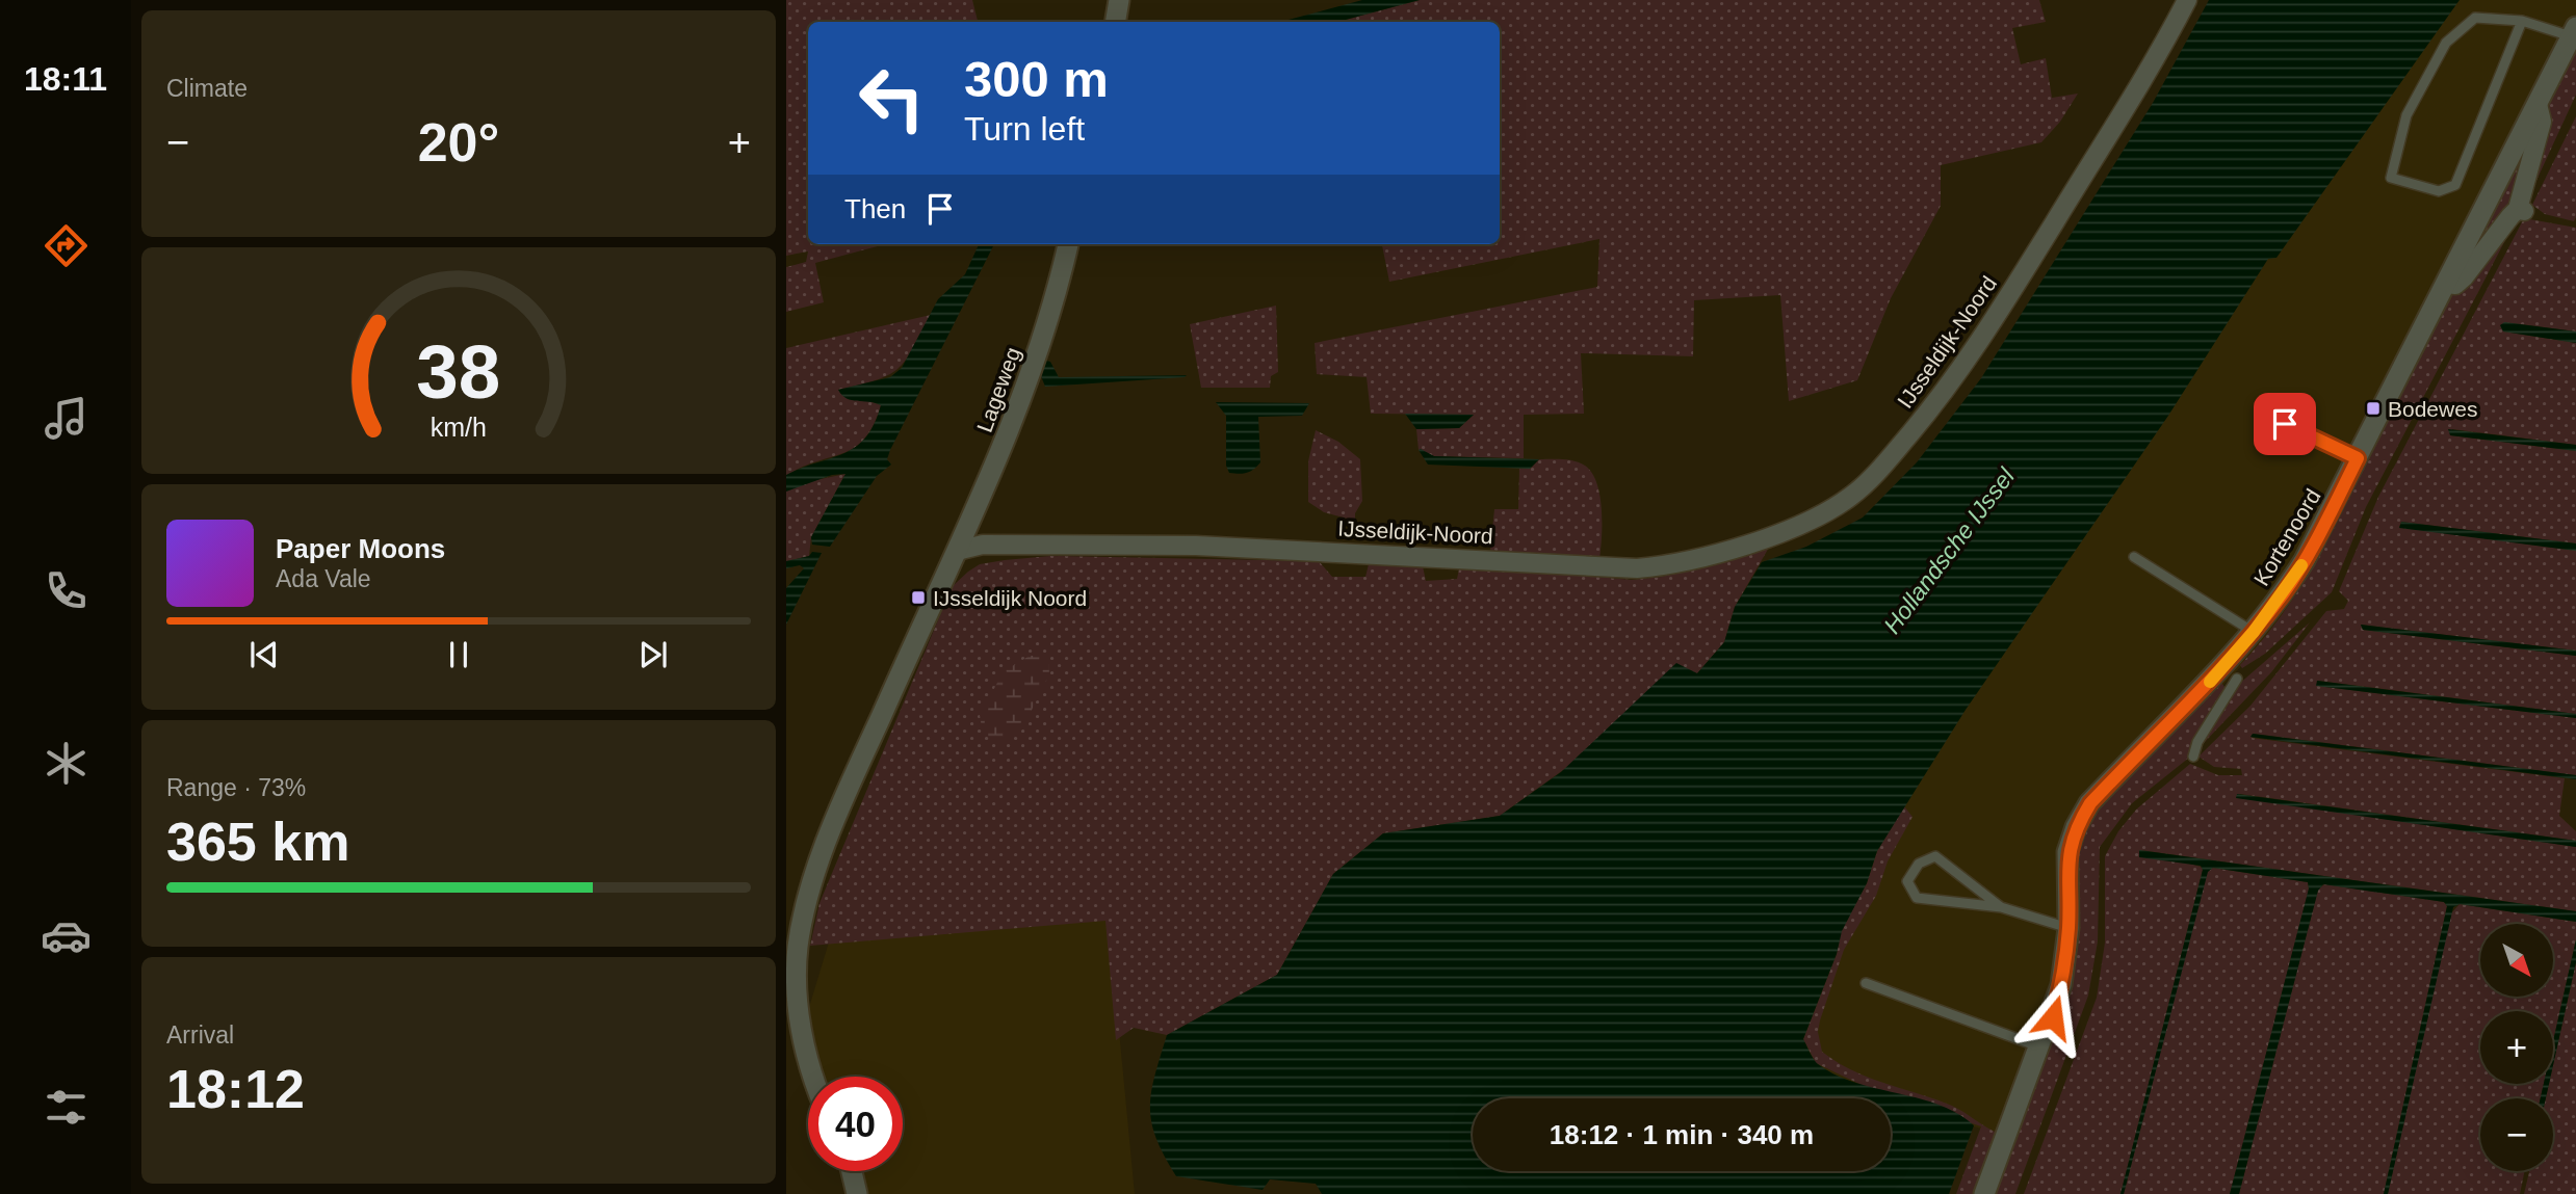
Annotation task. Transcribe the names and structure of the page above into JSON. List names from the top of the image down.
{
  "streets": {
    "street": ["IJsseldijk-Noord", "Lageweg", "Kortenoord"]
  },
  "crossings": [
    ["IJsseldijk-Noord", "Lageweg"]
  ],
  "water": ["Hollandsche IJssel"],
  "places": {
    "transit": ["Bodewes", "IJsseldijk Noord"]
  },
  "north": "bottom right",
  "page": {
    "tabs": "18:11",
    "tile": [
      "Climate",
      ["Range · 73%", "365 km"],
      ["Arrival", "18:12"]
    ],
    "turn": ["300 m", "Turn left"],
    "heat": ["−", "20°", "+"],
    "then": "Then",
    "song": ["Paper Moons", "Ada Vale"],
    "map_buttons": ["+", "−"],
    "limit": "40",
    "trip": "18:12 · 1 min · 340 m",
    "gauge": ["38", "km/h"]
  }
}
